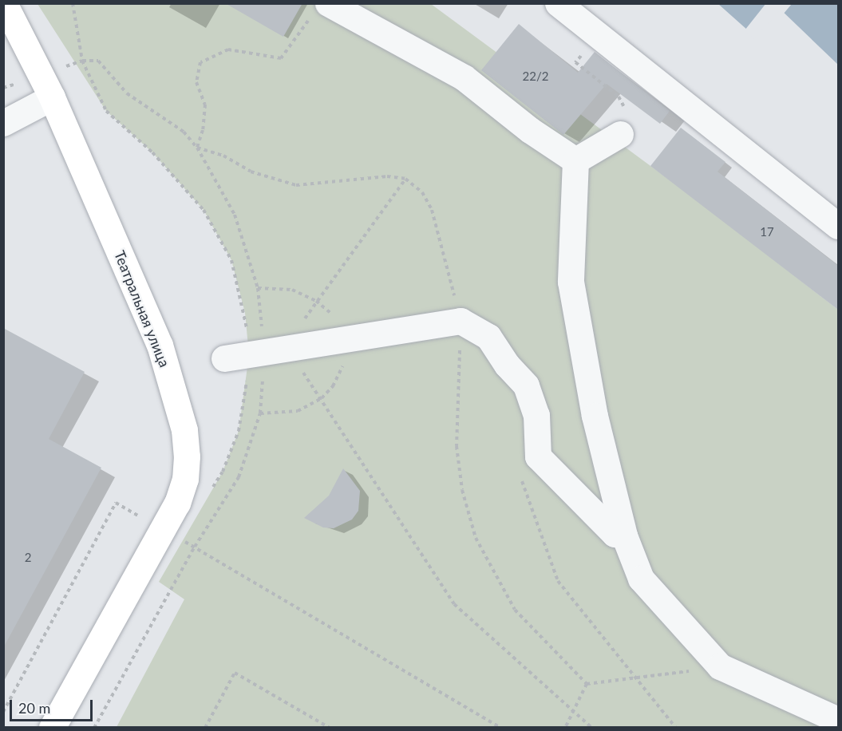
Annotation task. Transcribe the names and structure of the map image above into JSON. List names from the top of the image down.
{
  "streets": {
    "main road": ["Театральная улица"]
  },
  "house_numbers": ["22/2", "17", "2"],
  "scale_bar": "20 m"
}
